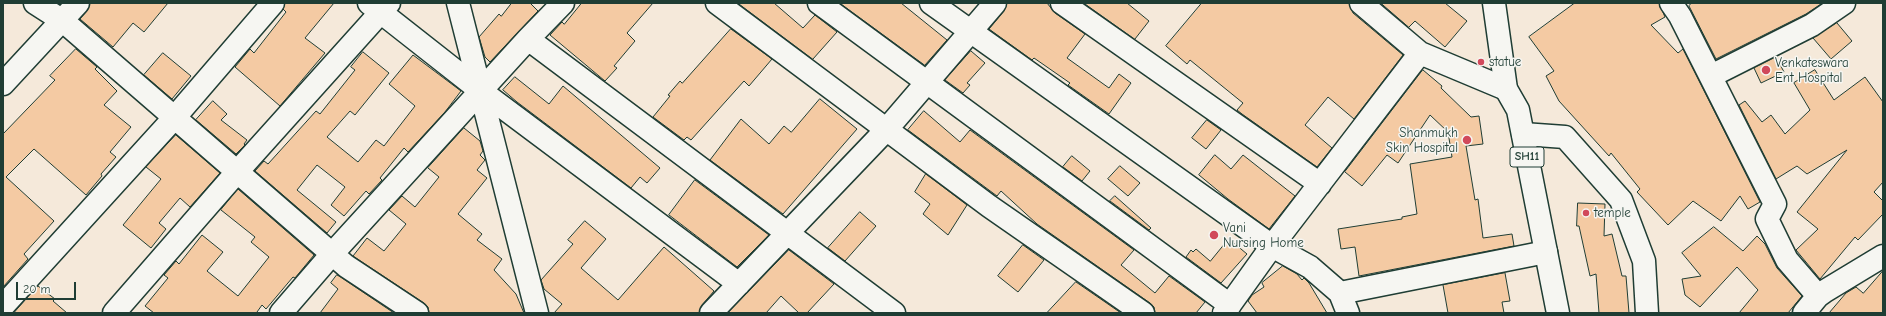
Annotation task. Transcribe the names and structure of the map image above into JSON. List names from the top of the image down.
{
  "streets": {
    "street": ["SH11"]
  },
  "places": [
    "statue",
    "Venkateswara Ent Hospital",
    "Shanmukh Skin Hospital",
    "temple",
    "Vani Nursing Home"
  ],
  "scale_bar": "20 m"
}
